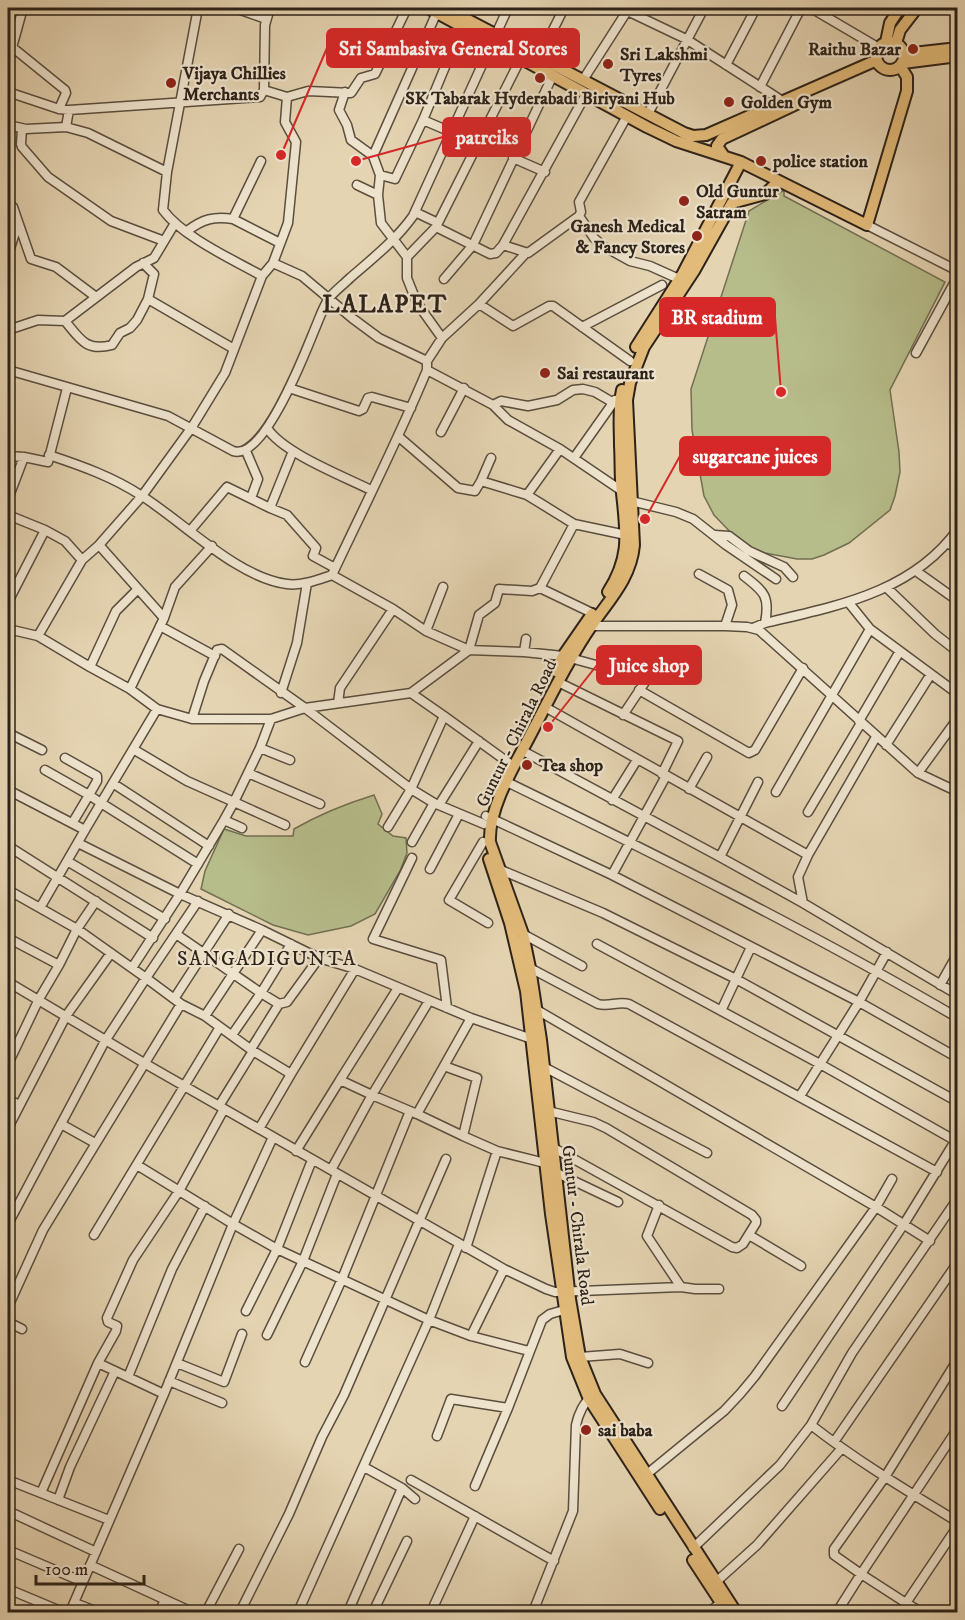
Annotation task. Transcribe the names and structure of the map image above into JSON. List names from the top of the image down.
{
  "streets": {
    "main road": ["Guntur - Chirala Road"]
  },
  "districts": ["LALAPET", "SANGADIGUNTA"],
  "places": [
    "Raithu Bazar",
    "Sri Lakshmi Tyres",
    "SK Tabarak Hyderabadi Biriyani Hub",
    "Vijaya Chillies Merchants",
    "Golden Gym",
    "Sri Sambasiva General Stores",
    "patrciks",
    "police station",
    "Old Guntur Satram",
    "Ganesh Medical & Fancy Stores",
    "Sai restaurant",
    "BR stadium",
    "sugarcane juices",
    "Juice shop",
    "Tea shop",
    "sai baba"
  ],
  "scale_bar": "100 m"
}
